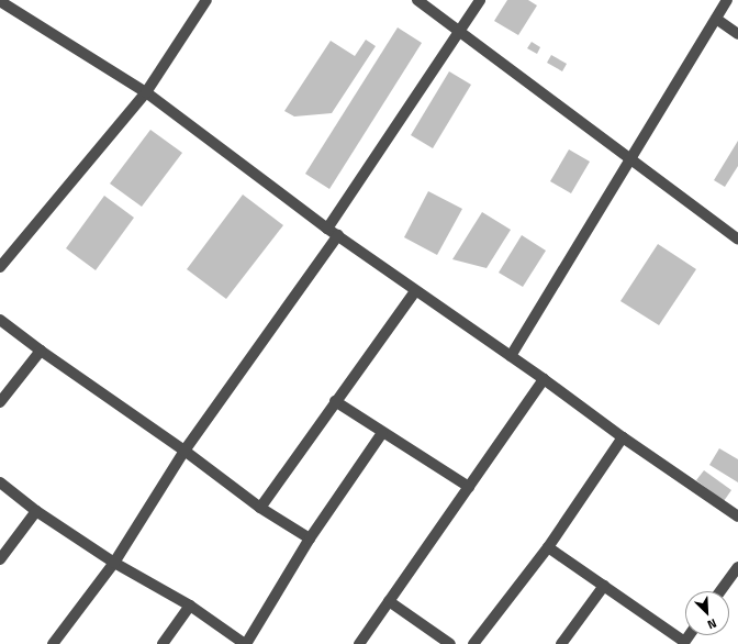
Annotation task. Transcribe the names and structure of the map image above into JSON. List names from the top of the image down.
{
  "north": "bottom right"
}
